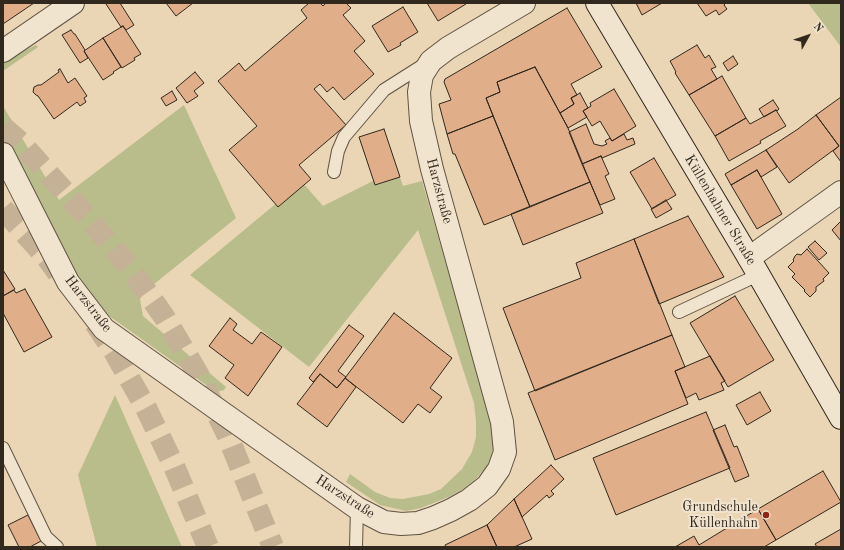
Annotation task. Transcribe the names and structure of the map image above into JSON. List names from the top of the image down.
{
  "streets": {
    "street": ["Harzstraße", "Küllenhahner Straße"]
  },
  "places": ["Grundschule Küllenhahn"],
  "north": "top right"
}
